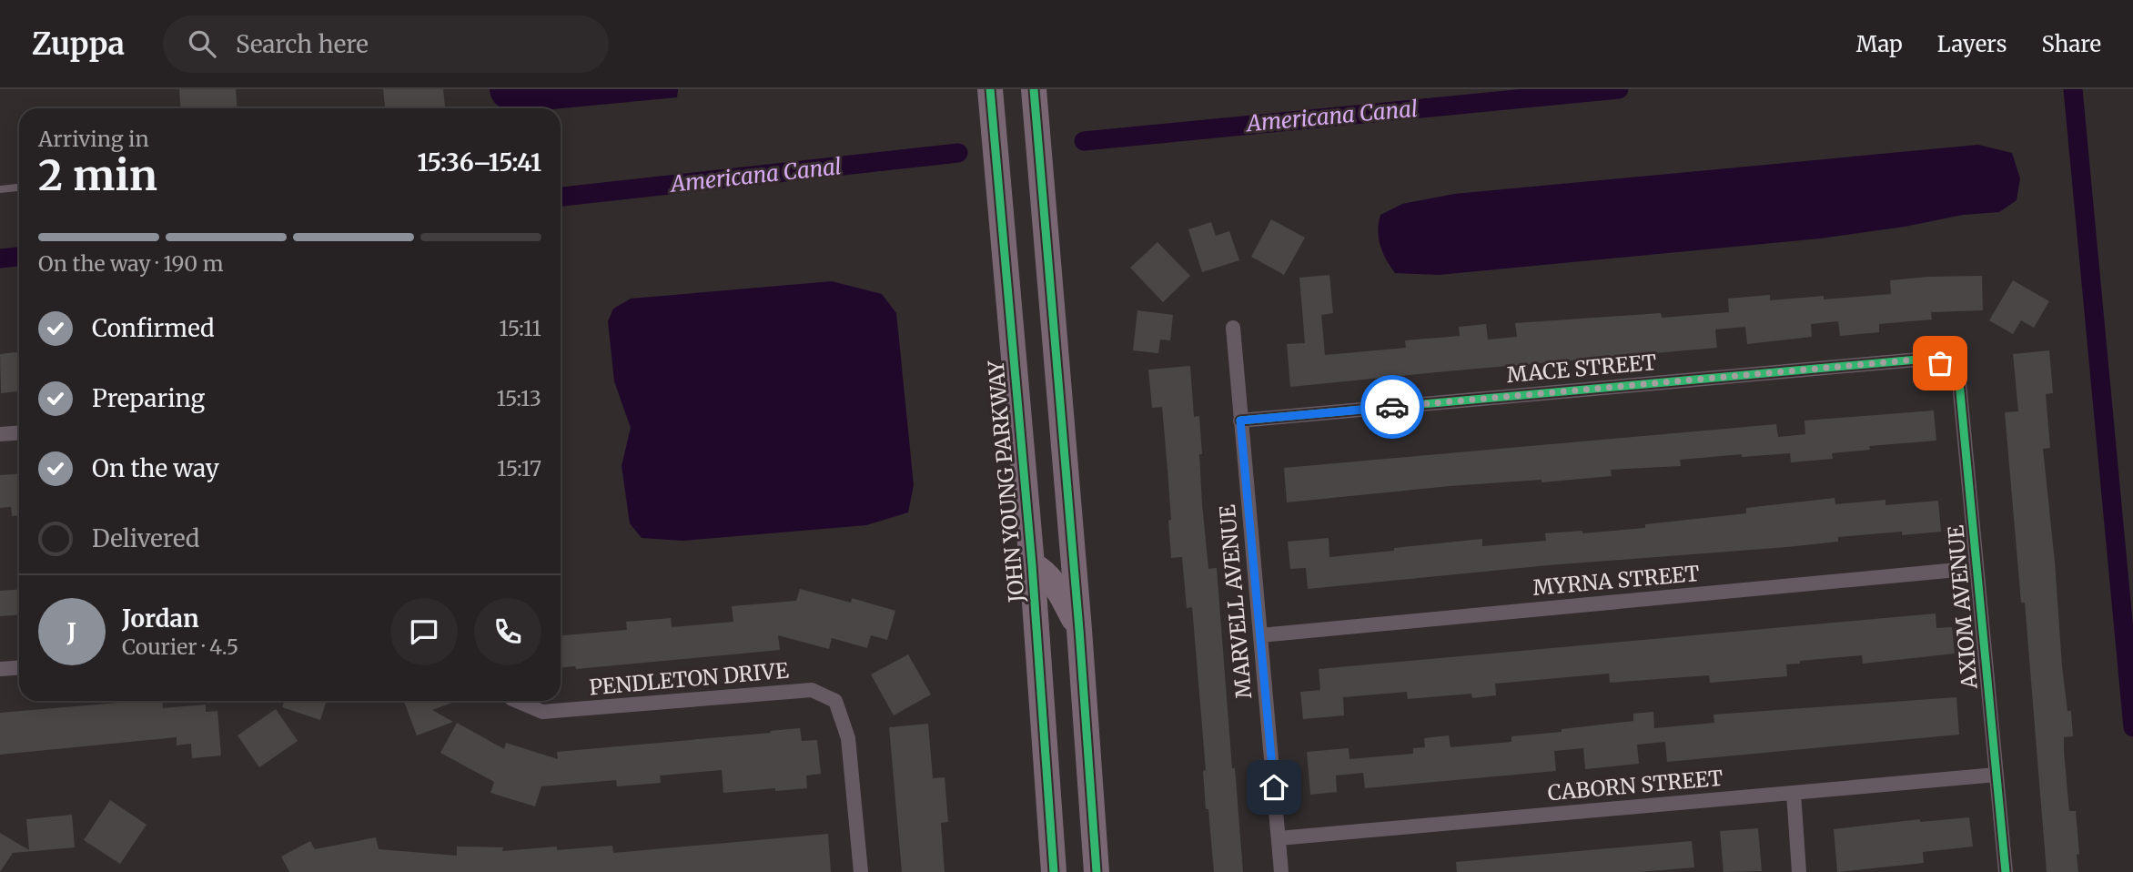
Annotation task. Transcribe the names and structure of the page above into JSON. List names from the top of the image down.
{
  "streets": {
    "highway": ["JOHN YOUNG PARKWAY"],
    "street": [
      "MACE STREET",
      "MYRNA STREET",
      "MARVELL AVENUE",
      "AXIOM AVENUE",
      "PENDLETON DRIVE",
      "CABORN STREET"
    ]
  },
  "crossings": [
    ["MACE STREET", "MARVELL AVENUE"],
    ["MACE STREET", "AXIOM AVENUE"],
    ["MYRNA STREET", "MARVELL AVENUE"],
    ["MYRNA STREET", "AXIOM AVENUE"],
    ["MARVELL AVENUE", "CABORN STREET"],
    ["AXIOM AVENUE", "CABORN STREET"]
  ],
  "water": ["Americana Canal"],
  "page": {
    "header": "Zuppa",
    "search": "Search here",
    "nav": ["Map", "Layers", "Share"],
    "heading": ["2 min", "Arriving in", "15:36–15:41"],
    "panel": ["Jordan", "Courier · 4.5"],
    "bar": "On the way · 190 m",
    "list": [
      ["Confirmed", "15:11"],
      ["Preparing", "15:13"],
      ["On the way", "15:17"],
      "Delivered"
    ],
    "round": "J"
  }
}
